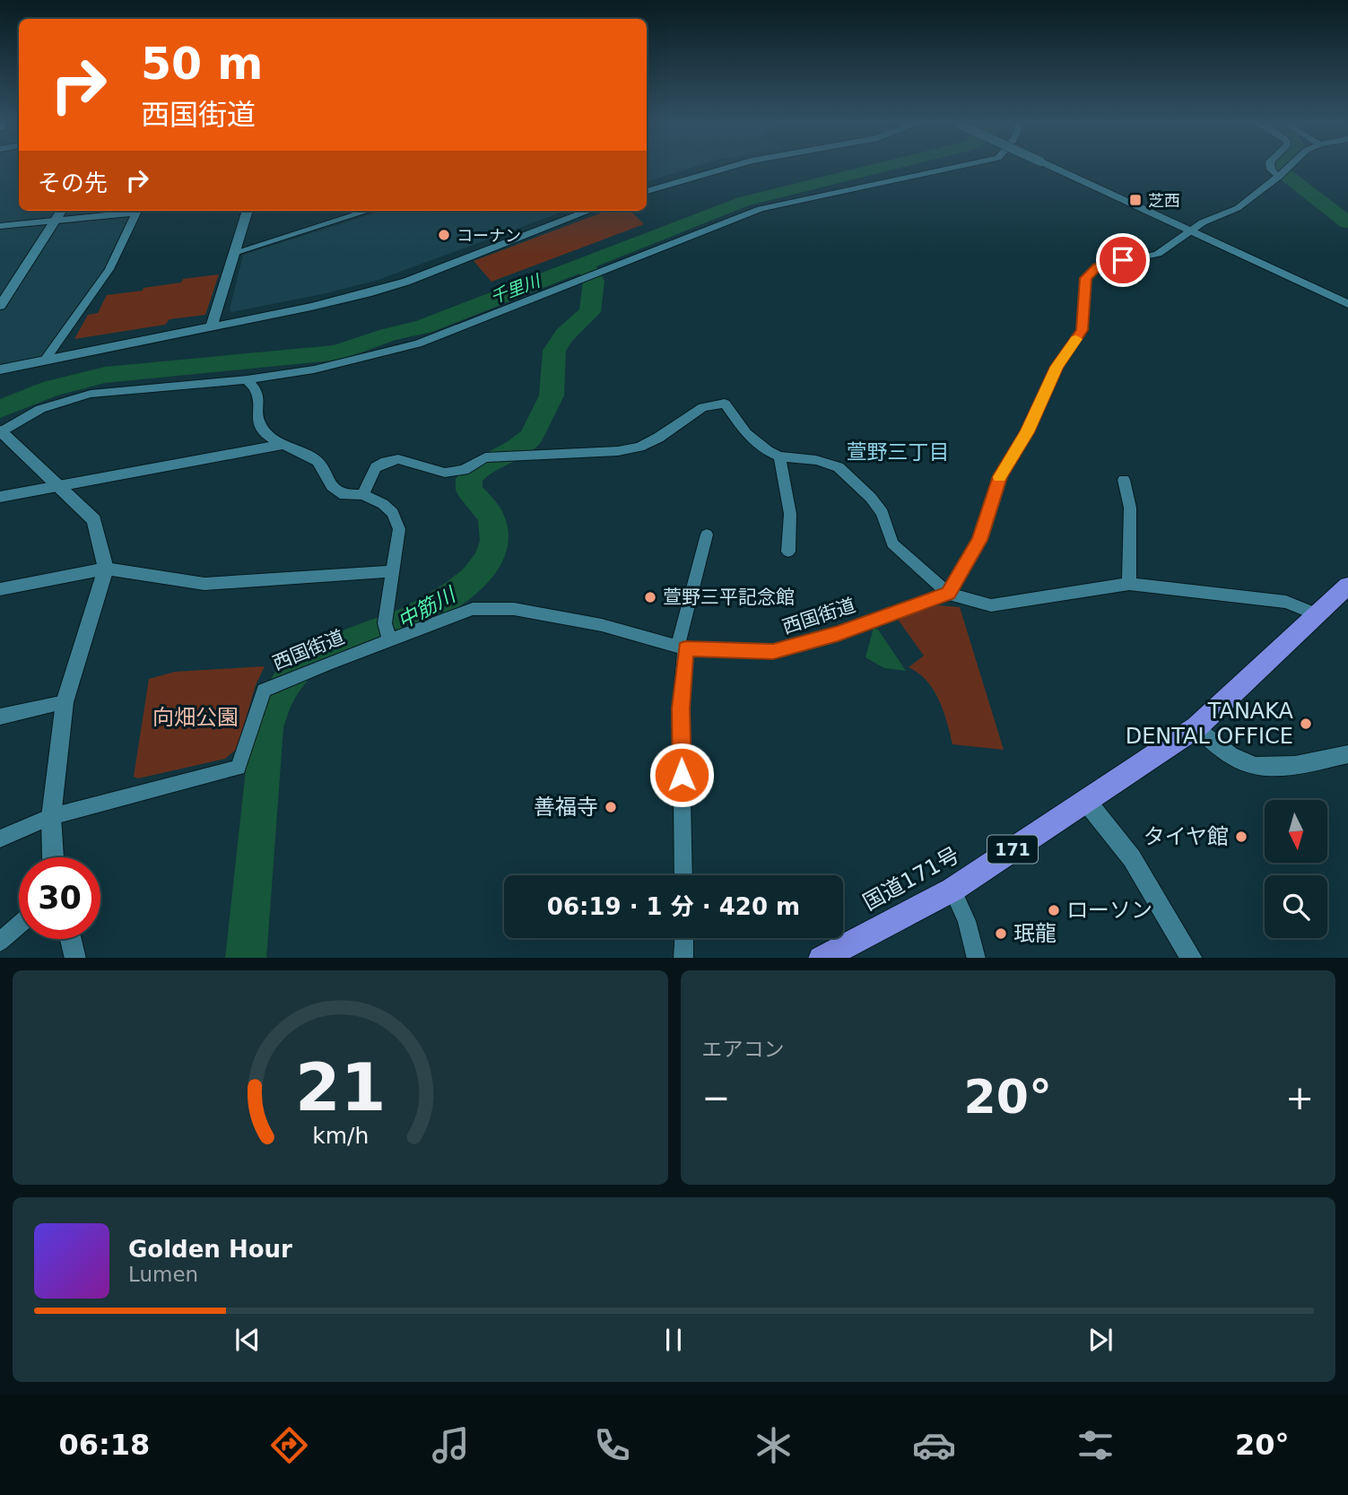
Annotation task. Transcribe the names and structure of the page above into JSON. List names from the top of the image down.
{
  "streets": {
    "highway": ["171", "国道171号"],
    "street": ["西国街道"]
  },
  "districts": ["萱野三丁目"],
  "water": ["千里川", "中筋川"],
  "parks": ["向畑公園"],
  "places": {
    "transit": ["芝西"],
    "other": [
      "コーナン",
      "萱野三平記念館",
      "TANAKA DENTAL OFFICE",
      "善福寺",
      "タイヤ館",
      "ローソン",
      "珉龍"
    ]
  },
  "north": "bottom",
  "page": {
    "turn": ["50 m", "西国街道"],
    "then": "その先",
    "limit": "30",
    "trip": "06:19 · 1 分 · 420 m",
    "tile": "エアコン",
    "heat": ["−", "20°", "+"],
    "song": ["Golden Hour", "Lumen"],
    "tabs": ["06:18", "20°"],
    "gauge": ["21", "km/h"]
  }
}
